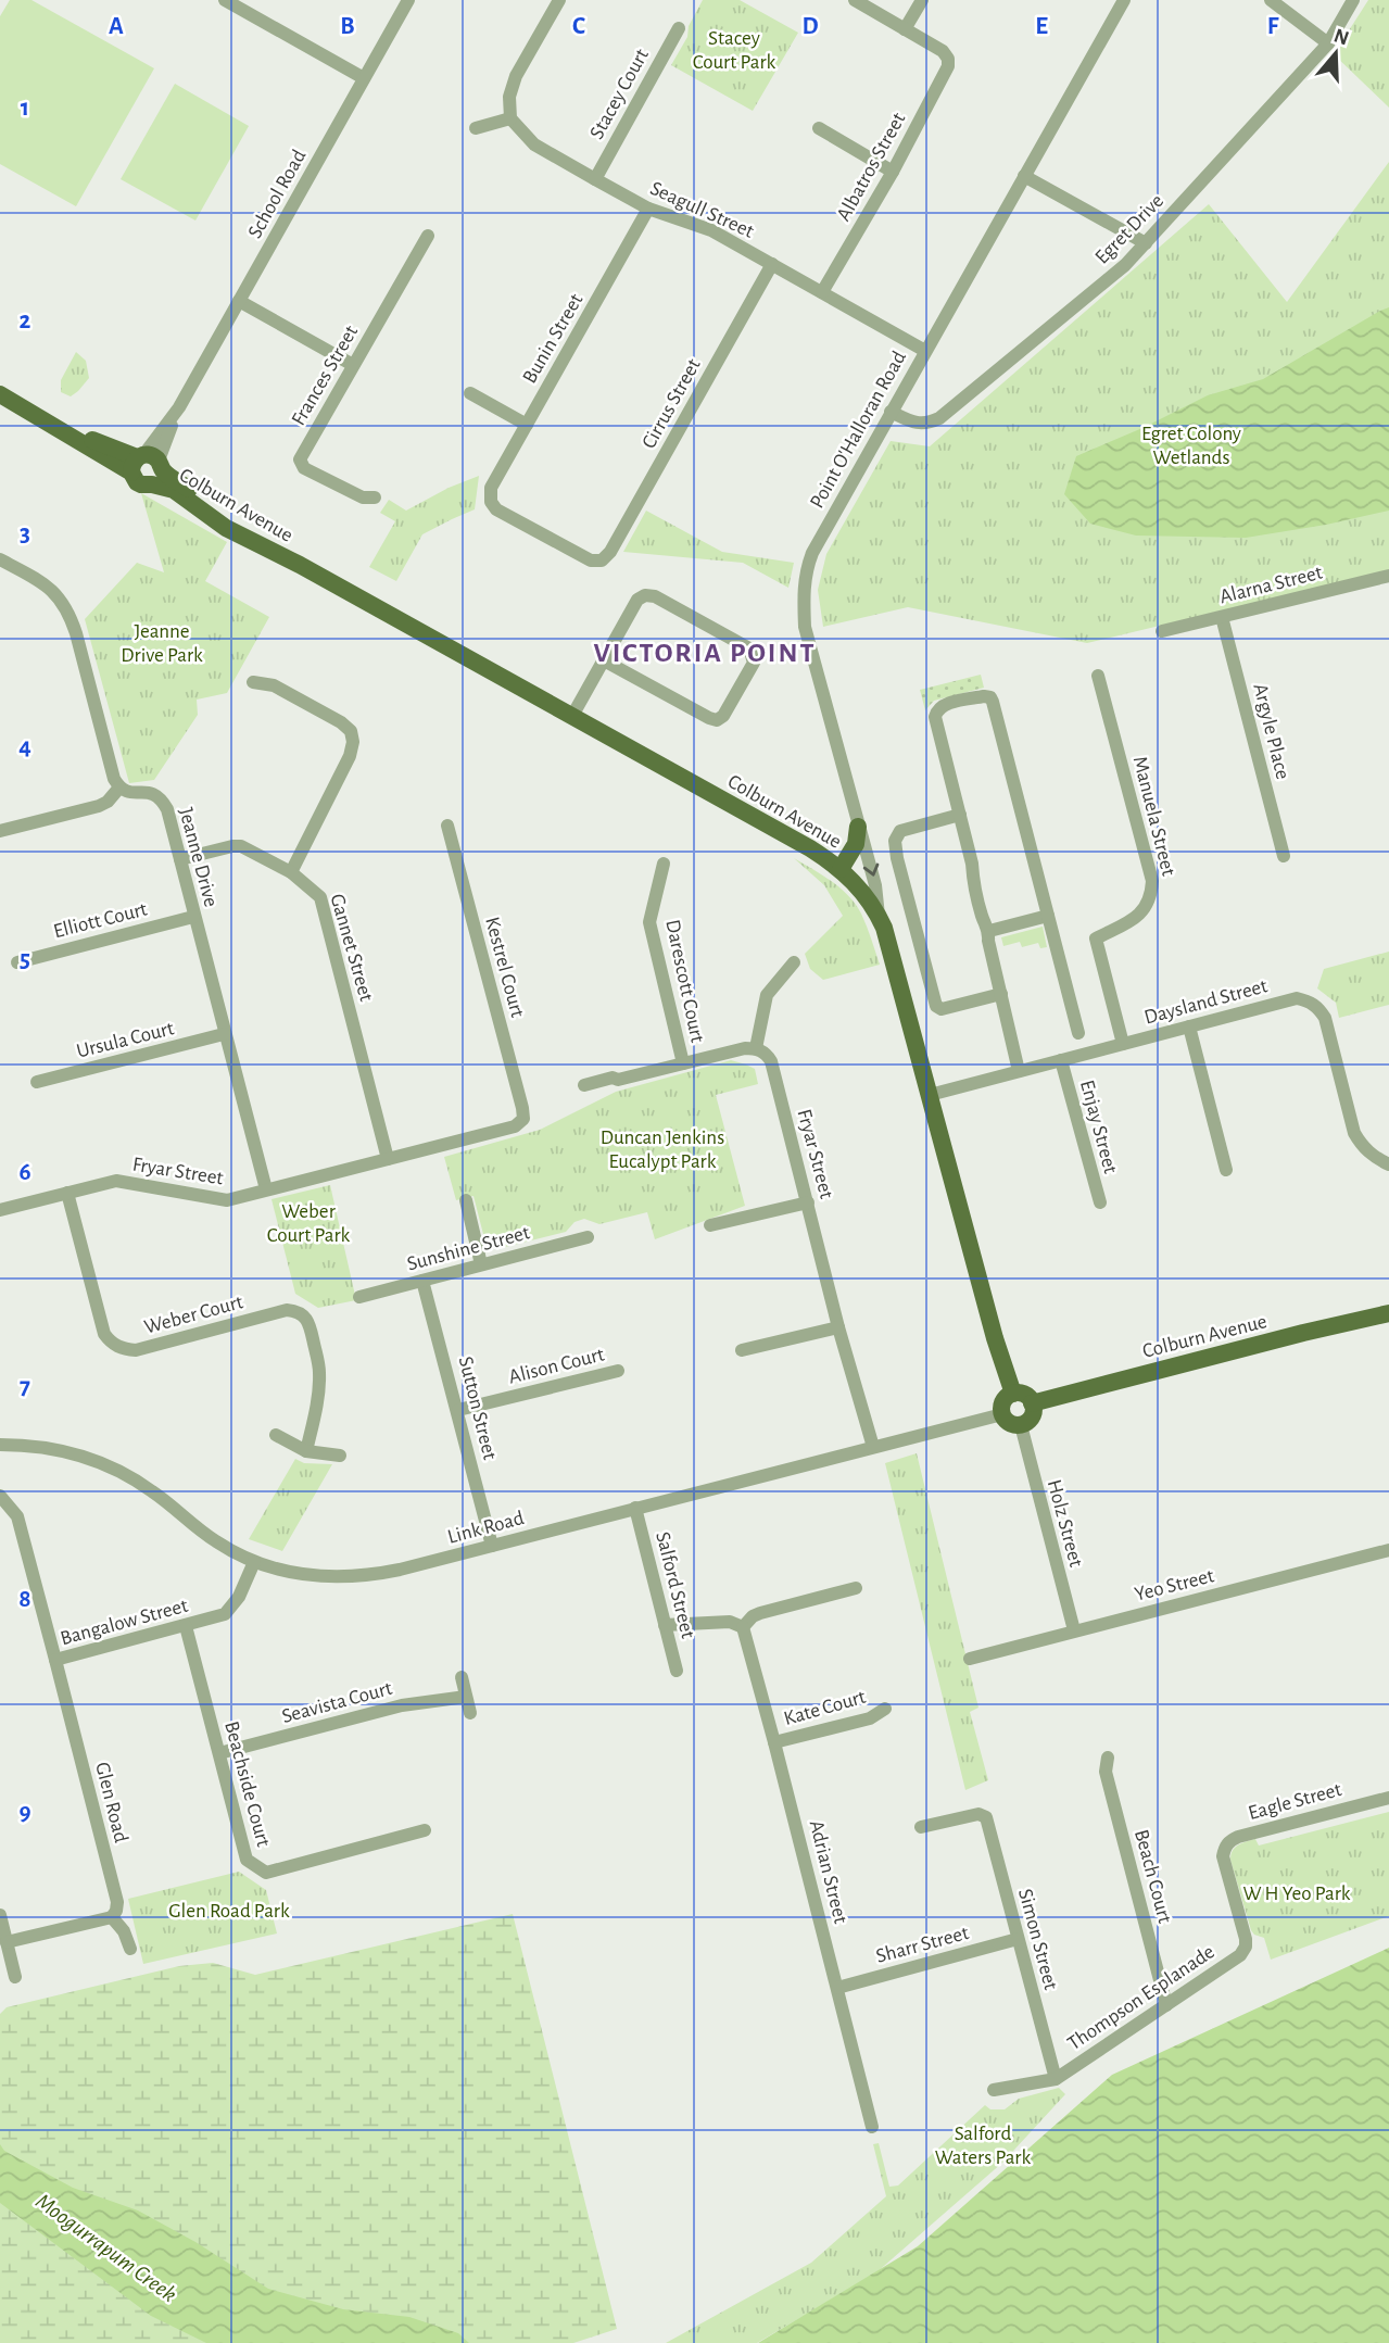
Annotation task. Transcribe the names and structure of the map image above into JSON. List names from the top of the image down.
{
  "streets": {
    "main road": ["Colburn Avenue"],
    "street": [
      "Stacey Court",
      "Albatros Street",
      "School Road",
      "Seagull Street",
      "Egret Drive",
      "Bunin Street",
      "Frances Street",
      "Cirrus Street",
      "Point O'Halloran Road",
      "Alarna Street",
      "Argyle Place",
      "Manuela Street",
      "Jeanne Drive",
      "Elliott Court",
      "Gannet Street",
      "Kestrel Court",
      "Darescott Court",
      "Daysland Street",
      "Ursula Court",
      "Enjay Street",
      "Fryar Street",
      "Sunshine Street",
      "Weber Court",
      "Alison Court",
      "Sutton Street",
      "Holz Street",
      "Link Road",
      "Yeo Street",
      "Salford Street",
      "Bangalow Street",
      "Seavista Court",
      "Kate Court",
      "Beachside Court",
      "Eagle Street",
      "Glen Road",
      "Adrian Street",
      "Beach Court",
      "Simon Street",
      "Sharr Street",
      "Thompson Esplanade"
    ]
  },
  "crossings": [
    ["Stacey Court", "Seagull Street"],
    ["Albatros Street", "Seagull Street"],
    ["School Road", "Colburn Avenue"],
    ["Seagull Street", "Bunin Street"],
    ["Seagull Street", "Cirrus Street"],
    ["Seagull Street", "Point O'Halloran Road"],
    ["Egret Drive", "Point O'Halloran Road"],
    ["Bunin Street", "Cirrus Street"],
    ["Point O'Halloran Road", "Colburn Avenue"],
    ["Colburn Avenue", "Daysland Street"],
    ["Colburn Avenue", "Holz Street"],
    ["Colburn Avenue", "Link Road"],
    ["Alarna Street", "Argyle Place"],
    ["Manuela Street", "Daysland Street"],
    ["Jeanne Drive", "Elliott Court"],
    ["Jeanne Drive", "Gannet Street"],
    ["Jeanne Drive", "Ursula Court"],
    ["Jeanne Drive", "Fryar Street"],
    ["Gannet Street", "Fryar Street"],
    ["Kestrel Court", "Fryar Street"],
    ["Daysland Street", "Enjay Street"],
    ["Fryar Street", "Weber Court"],
    ["Fryar Street", "Link Road"],
    ["Sunshine Street", "Sutton Street"],
    ["Alison Court", "Sutton Street"],
    ["Sutton Street", "Link Road"],
    ["Holz Street", "Link Road"],
    ["Holz Street", "Yeo Street"],
    ["Link Road", "Salford Street"],
    ["Link Road", "Bangalow Street"],
    ["Bangalow Street", "Beachside Court"],
    ["Bangalow Street", "Glen Road"],
    ["Seavista Court", "Beachside Court"],
    ["Kate Court", "Adrian Street"],
    ["Eagle Street", "Thompson Esplanade"],
    ["Adrian Street", "Sharr Street"],
    ["Beach Court", "Thompson Esplanade"],
    ["Simon Street", "Sharr Street"],
    ["Simon Street", "Thompson Esplanade"]
  ],
  "districts": ["VICTORIA POINT"],
  "water": ["Moogurrapum Creek"],
  "parks": [
    "Stacey Court Park",
    "Egret Colony Wetlands",
    "Jeanne Drive Park",
    "Duncan Jenkins Eucalypt Park",
    "Weber Court Park",
    "W H Yeo Park",
    "Glen Road Park",
    "Salford Waters Park"
  ],
  "north": "top",
  "grid": {
    "columns": [
      "A",
      "B",
      "C",
      "D",
      "E",
      "F"
    ],
    "rows": [
      "1",
      "2",
      "3",
      "4",
      "5",
      "6",
      "7",
      "8",
      "9"
    ]
  }
}
